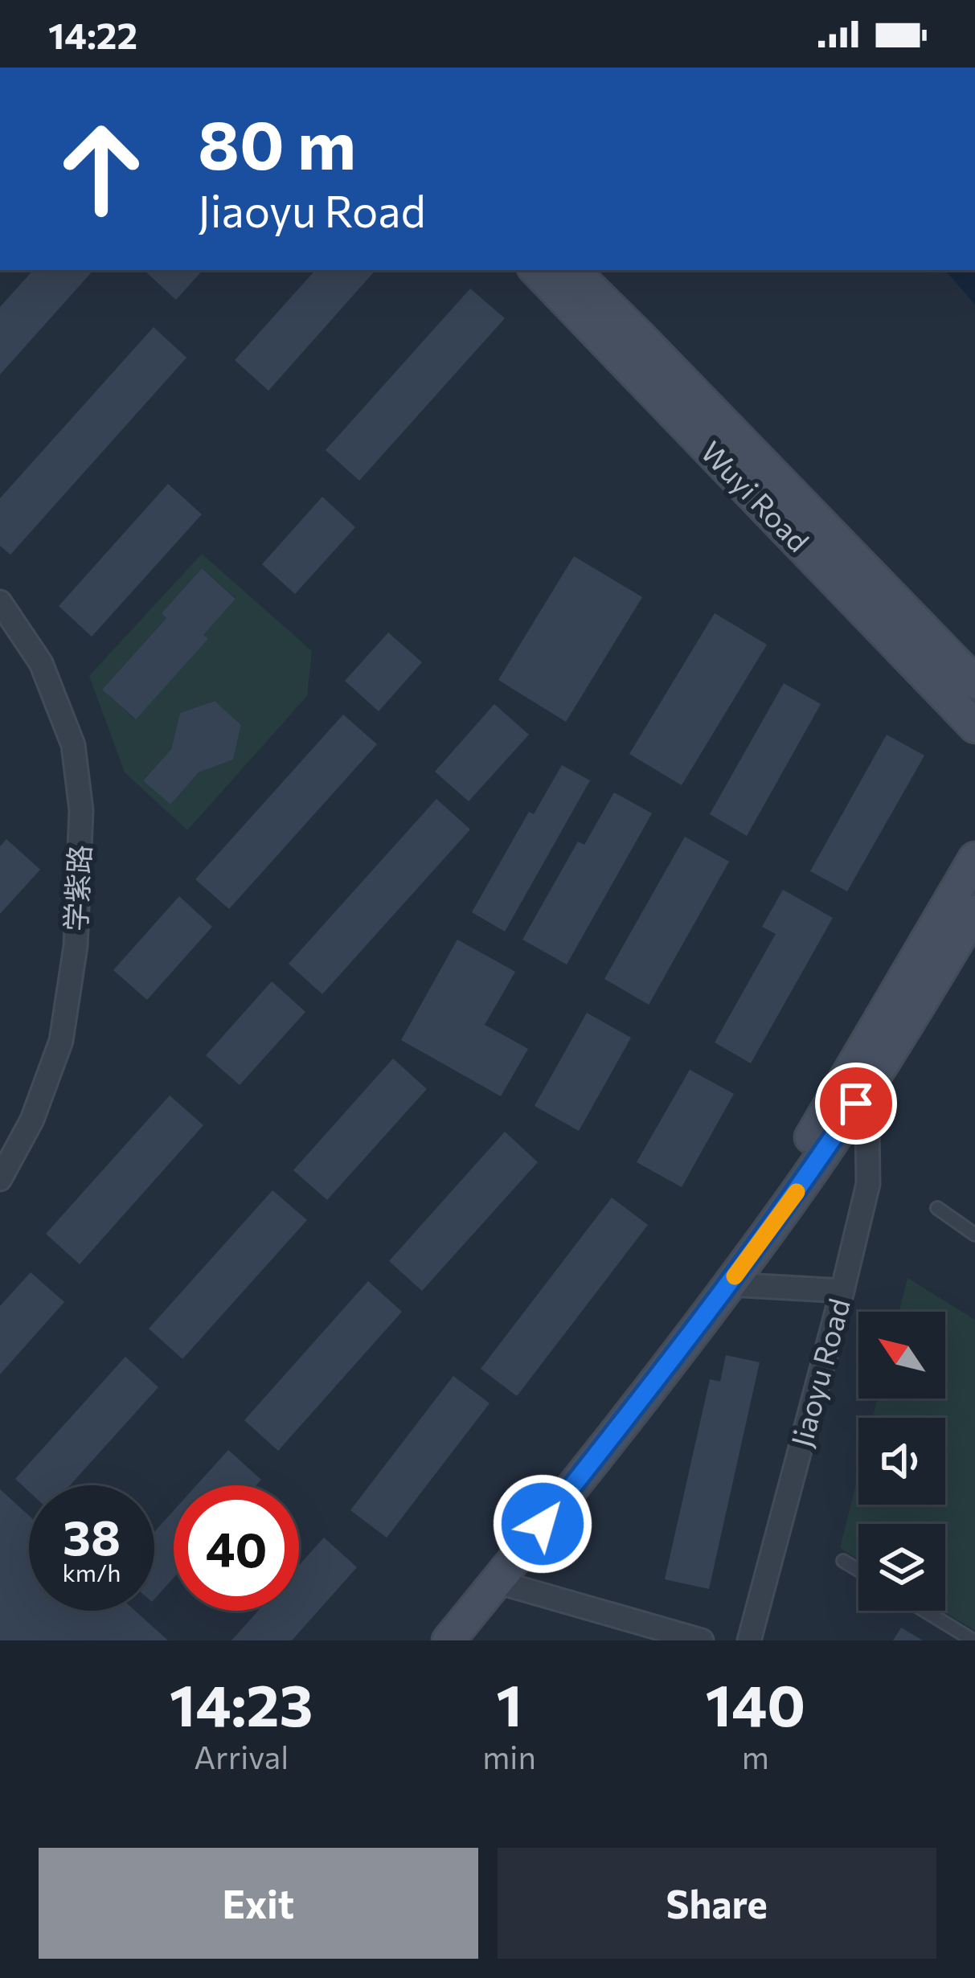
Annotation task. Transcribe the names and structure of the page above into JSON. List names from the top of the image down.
{
  "streets": {
    "street": ["Wuyi Road", "学紫路", "Jiaoyu Road"]
  },
  "north": "top left",
  "page": {
    "status": "14:22",
    "turn": ["80 m", "Jiaoyu Road"],
    "speed": "38 km/h",
    "limit": "40",
    "eta": [
      "14:23",
      "Arrival",
      "1",
      "min",
      "140",
      "m"
    ],
    "buttons": ["Exit", "Share"]
  }
}
